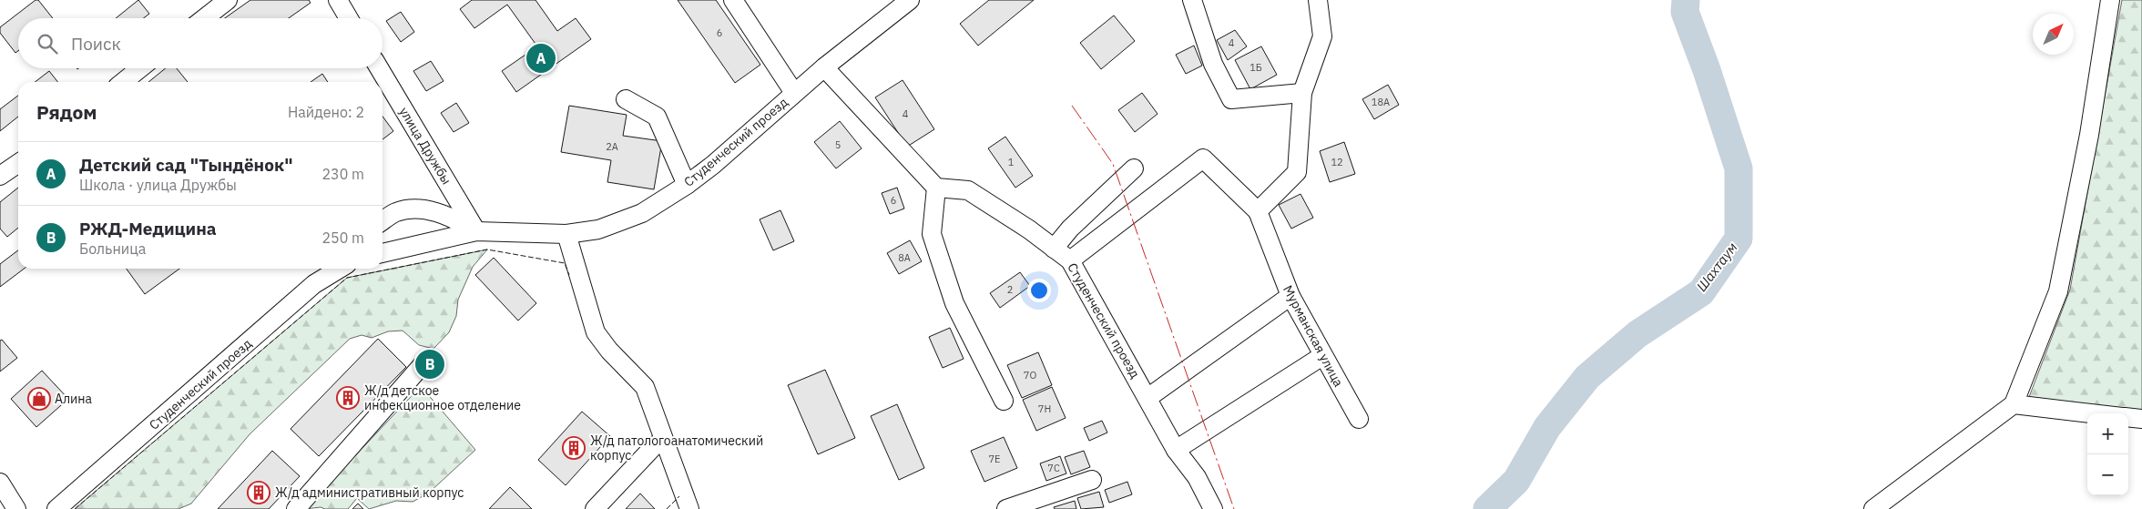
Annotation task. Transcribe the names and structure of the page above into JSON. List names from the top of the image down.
{
  "streets": {
    "street": ["Студенческий проезд", "улица Дружбы", "Мурманская улица"]
  },
  "crossings": [
    ["Студенческий проезд", "улица Дружбы"]
  ],
  "water": ["Шахтаум"],
  "places": {
    "building": ["Ж/д детское инфекционное отделение", "Ж/д патологоанатомический корпус", "Ж/д административный корпус"],
    "shop": ["Алина"]
  },
  "house_numbers": [
    "6",
    "4",
    "1Б",
    "18А",
    "4",
    "5",
    "2А",
    "1",
    "12",
    "6",
    "8А",
    "2",
    "7О",
    "7Н",
    "7Е",
    "7С"
  ],
  "north": "top right",
  "page": {
    "search": "Поиск",
    "pins": ["A", "B"],
    "heading": ["Рядом", "Найдено: 2"],
    "list": [
      {
        "mark": "A",
        "name": "Детский сад \"Тындёнок\"",
        "note": "Школа · улица Дружбы",
        "value": "230 m"
      },
      {
        "mark": "B",
        "name": "РЖД-Медицина",
        "note": "Больница",
        "value": "250 m"
      }
    ],
    "map_buttons": ["+", "−"]
  }
}
